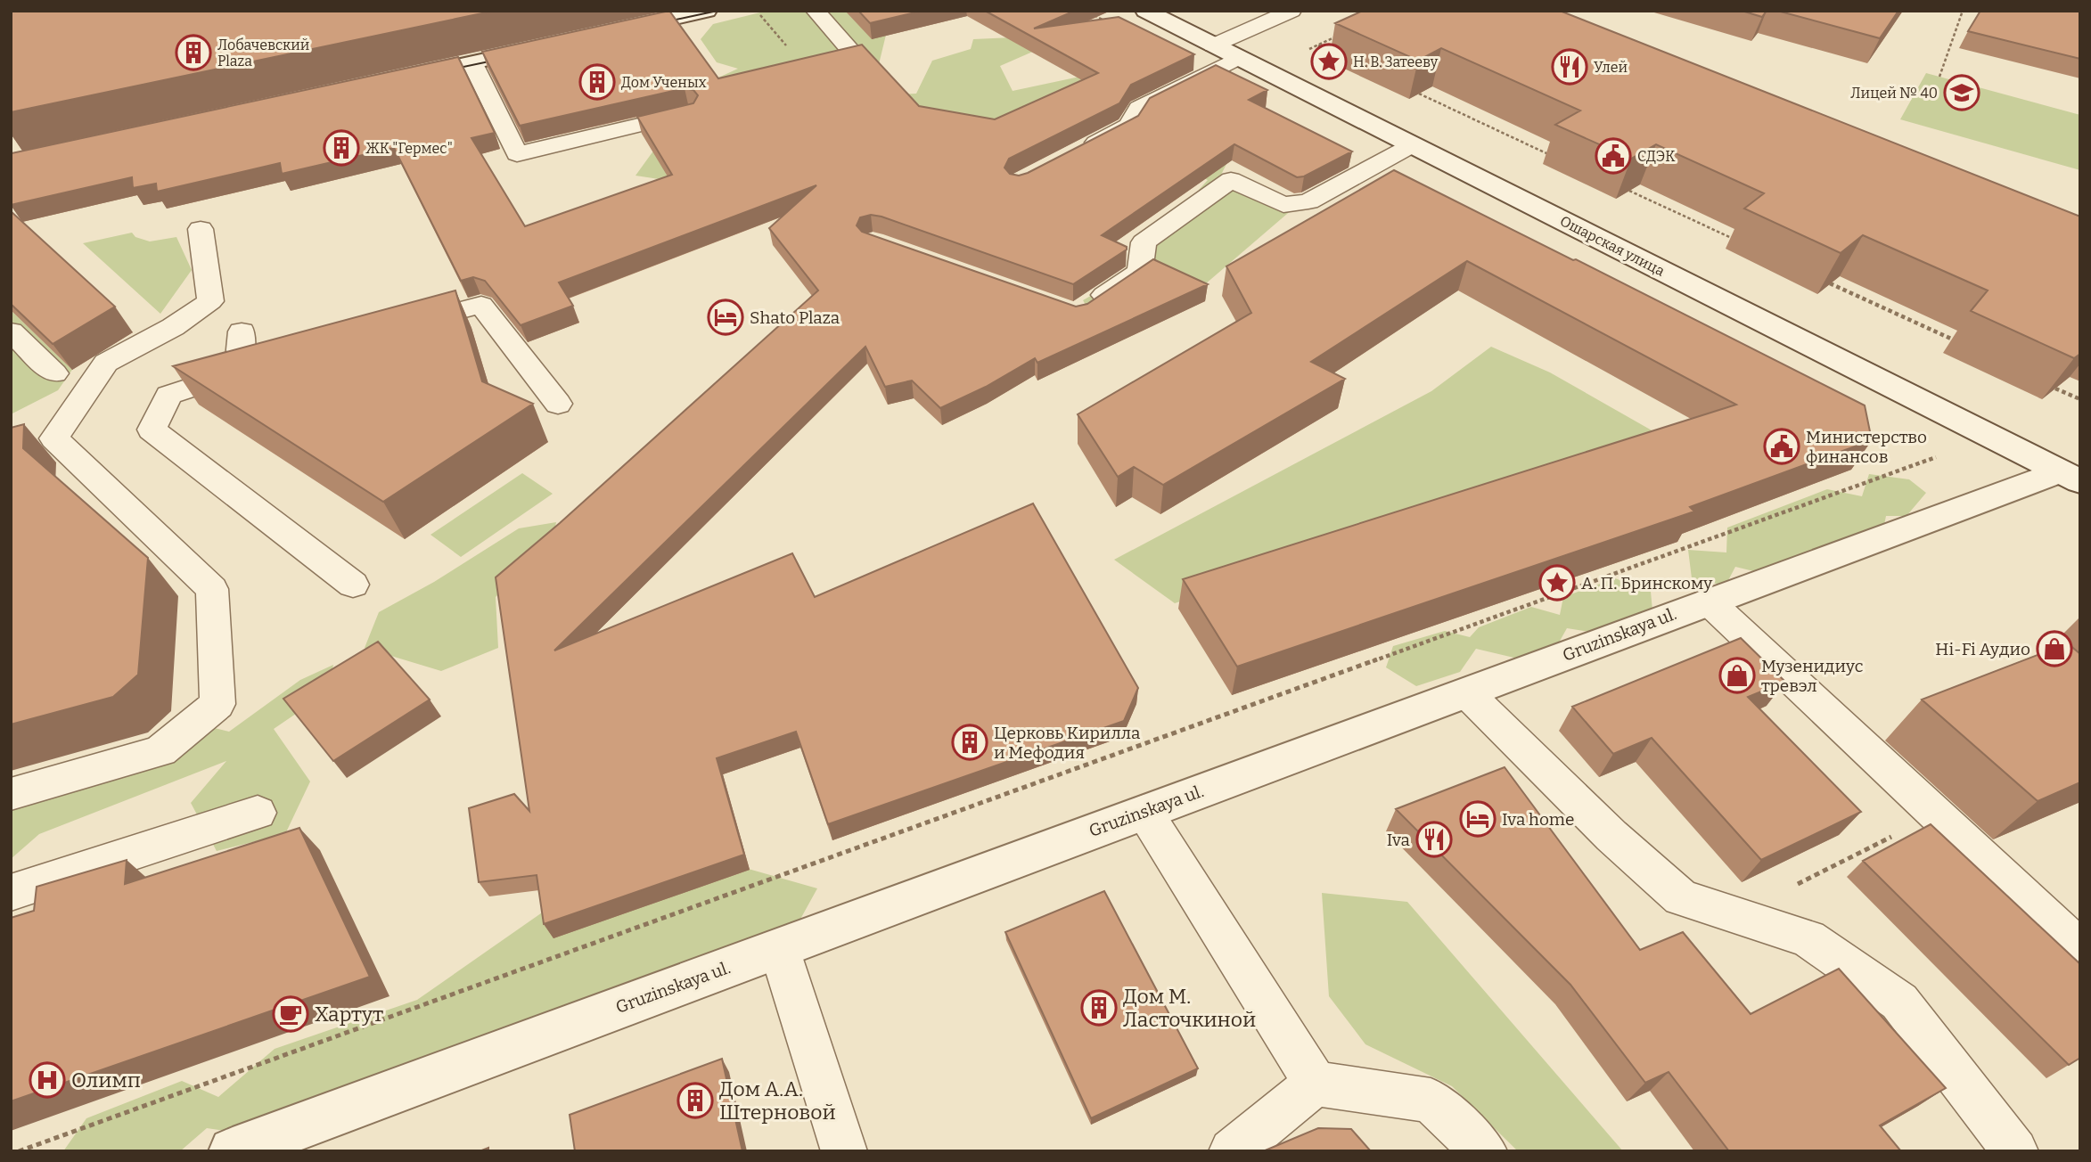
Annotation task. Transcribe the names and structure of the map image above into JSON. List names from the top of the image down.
{
  "streets": {
    "street": ["Ошарская улица", "Gruzinskaya ul."]
  },
  "crossings": [
    ["Ошарская улица", "Gruzinskaya ul."]
  ],
  "places": {
    "building": [
      "Лобачевский Plaza",
      "Дом Ученых",
      "ЖК \"Гермес\"",
      "Церковь Кирилла и Мефодия",
      "Дом М. Ласточкиной",
      "Дом А.А. Штерновой"
    ],
    "place": ["Н. В. Затееву", "А. П. Бринскому"],
    "restaurant": ["Улей", "Iva"],
    "school or university": ["Лицей № 40"],
    "public building": ["СДЭК", "Министерство финансов"],
    "hotel": ["Shato Plaza", "Iva home"],
    "shop": ["Hi-Fi Аудио", "Музенидиус тревэл"],
    "cafe": ["Хартут"],
    "hospital": ["Олимп"]
  }
}
